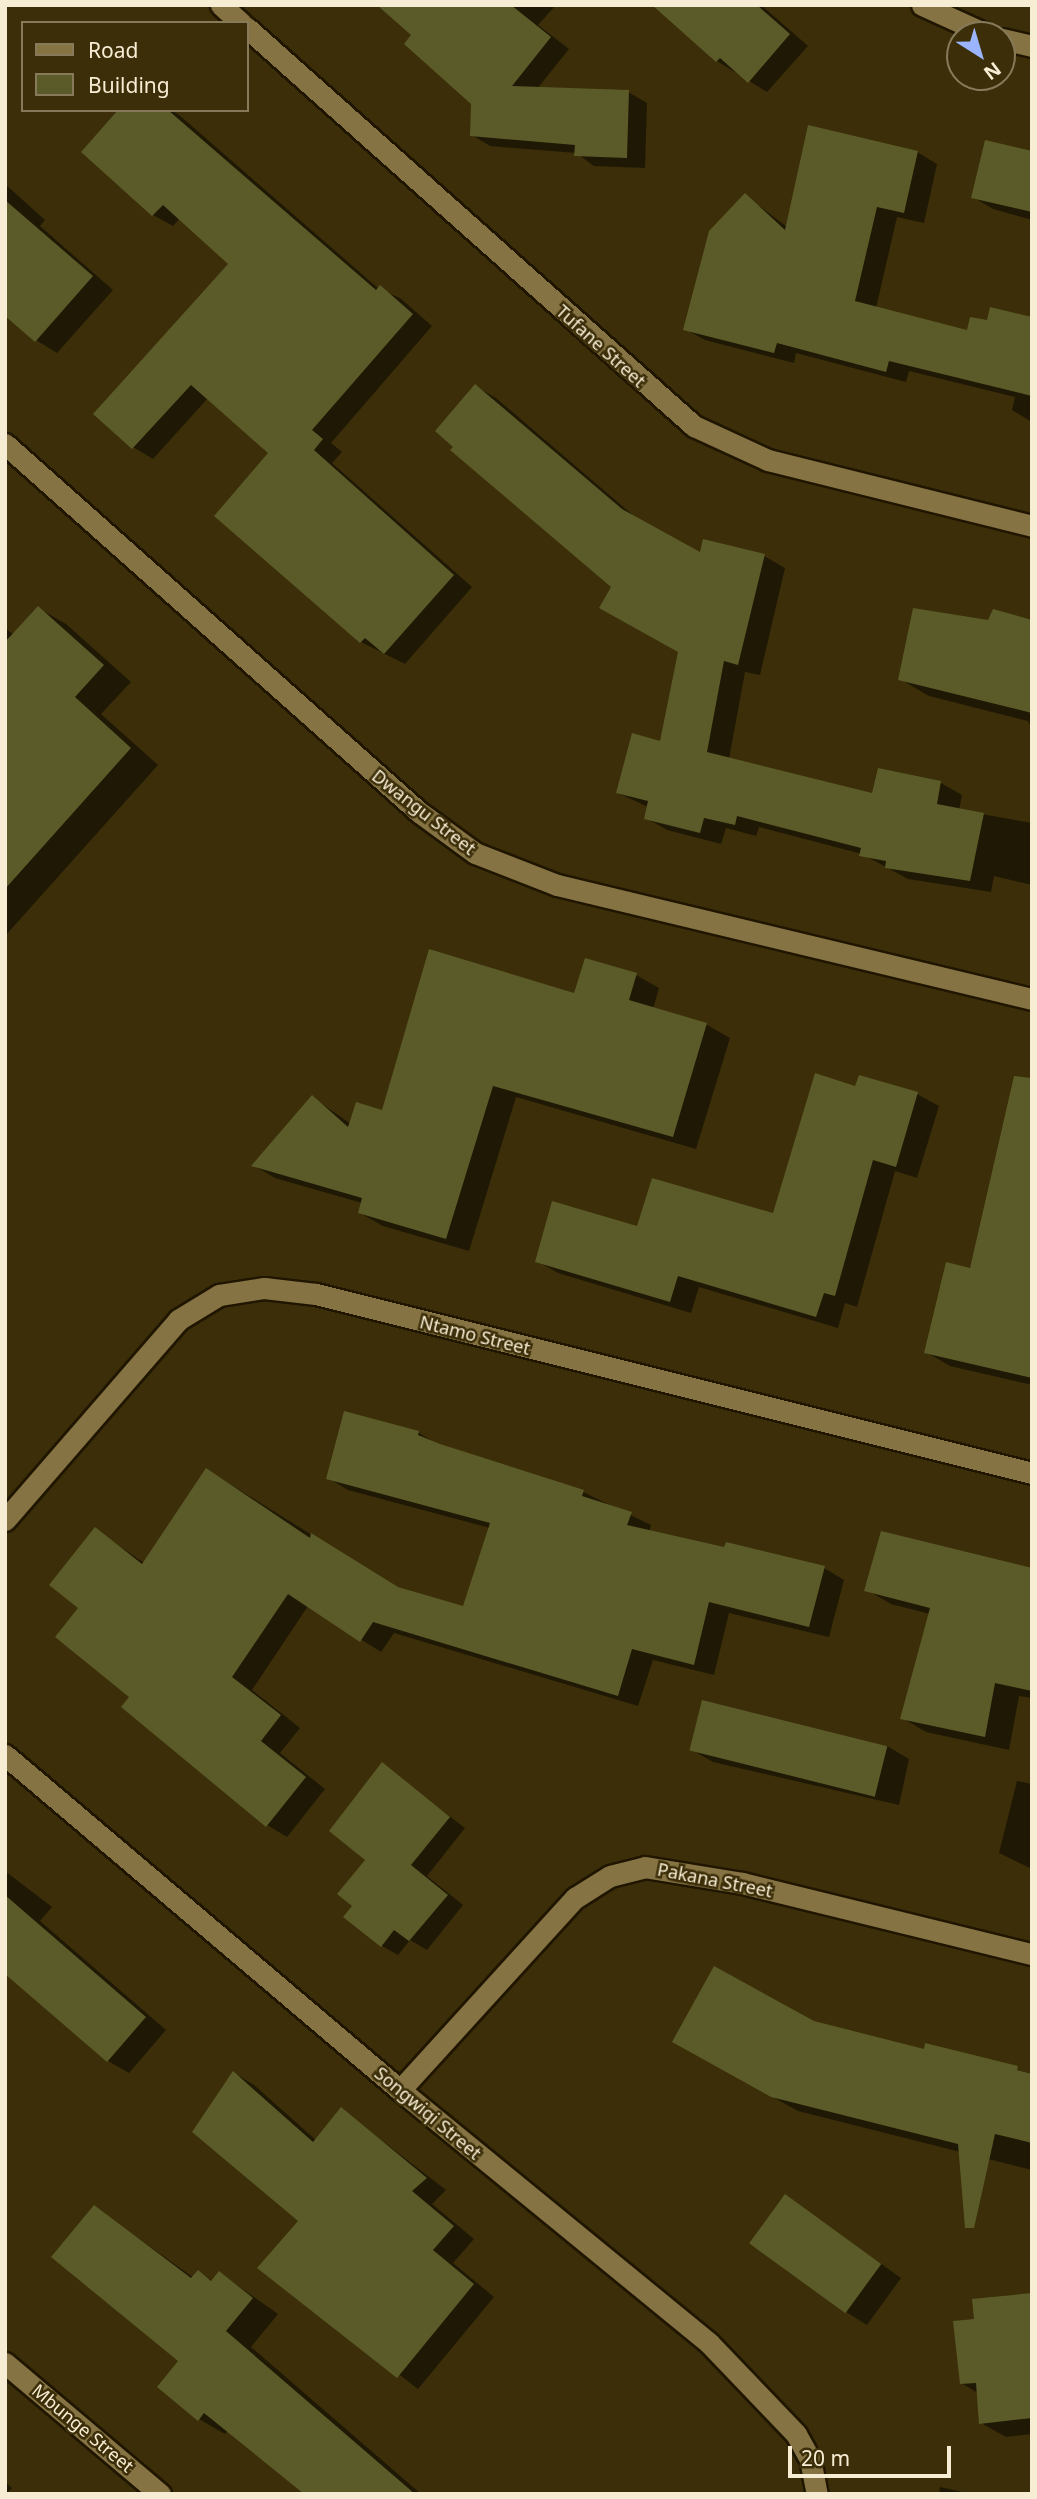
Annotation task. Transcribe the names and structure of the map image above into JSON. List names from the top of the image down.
{
  "streets": {
    "street": [
      "Tufane Street",
      "Dwangu Street",
      "Ntamo Street",
      "Pakana Street",
      "Songwiqi Street",
      "Mbunge Street"
    ]
  },
  "crossings": [
    ["Pakana Street", "Songwiqi Street"]
  ],
  "legend": ["Road", "Building"],
  "scale_bar": "20 m",
  "north": "bottom right"
}
